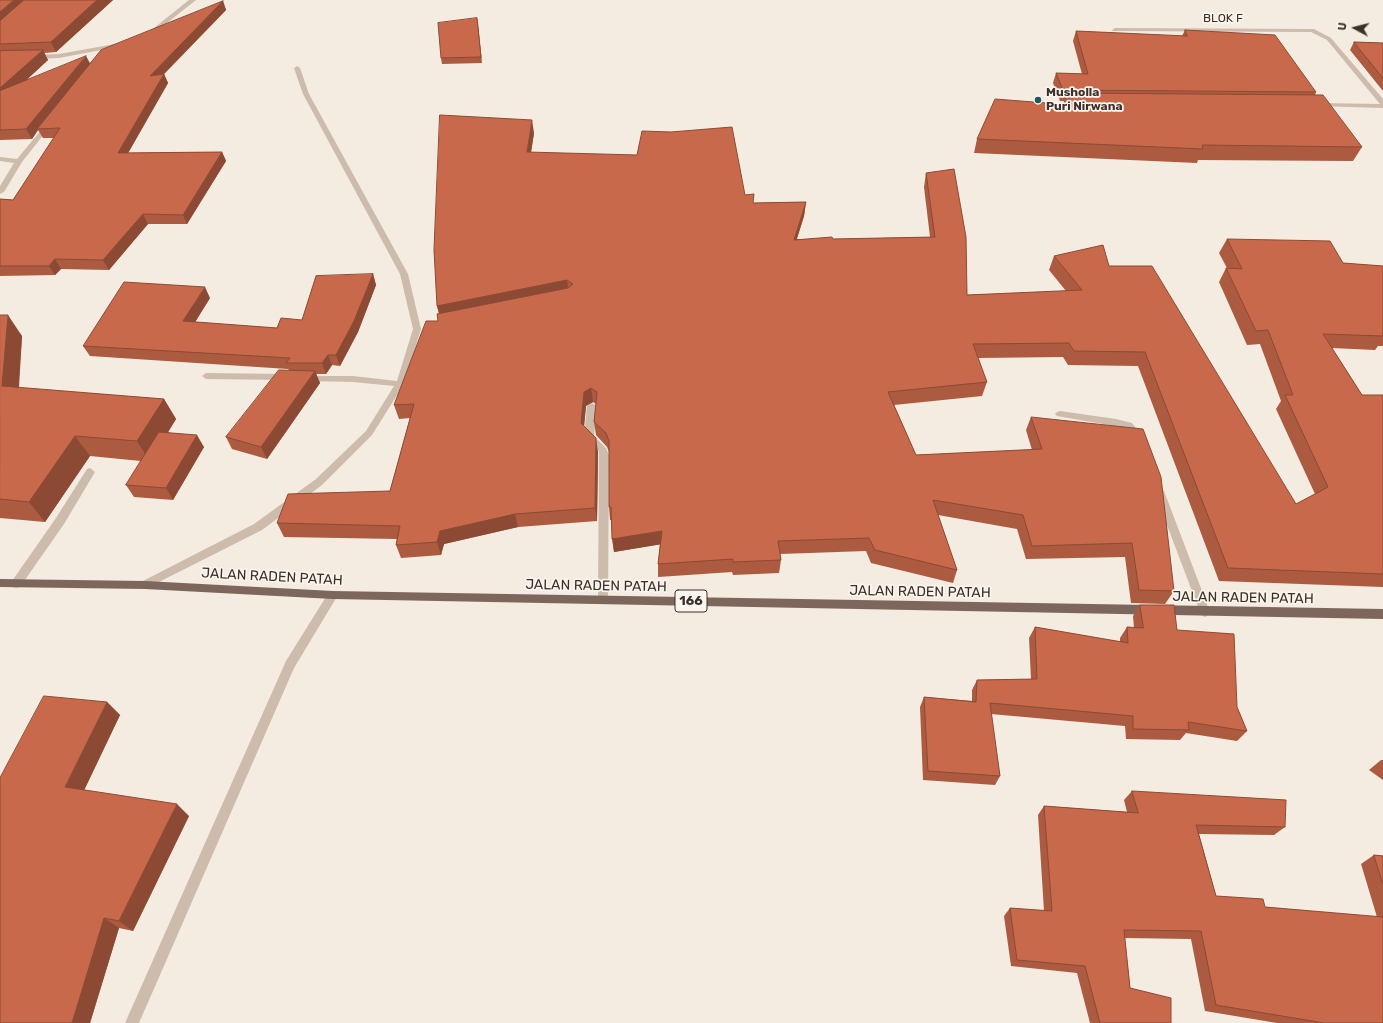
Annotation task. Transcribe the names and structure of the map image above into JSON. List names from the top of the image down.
{
  "streets": {
    "main road": ["JALAN RADEN PATAH", "166"],
    "street": ["BLOK F"]
  },
  "places": ["Musholla Puri Nirwana"],
  "north": "left"
}
